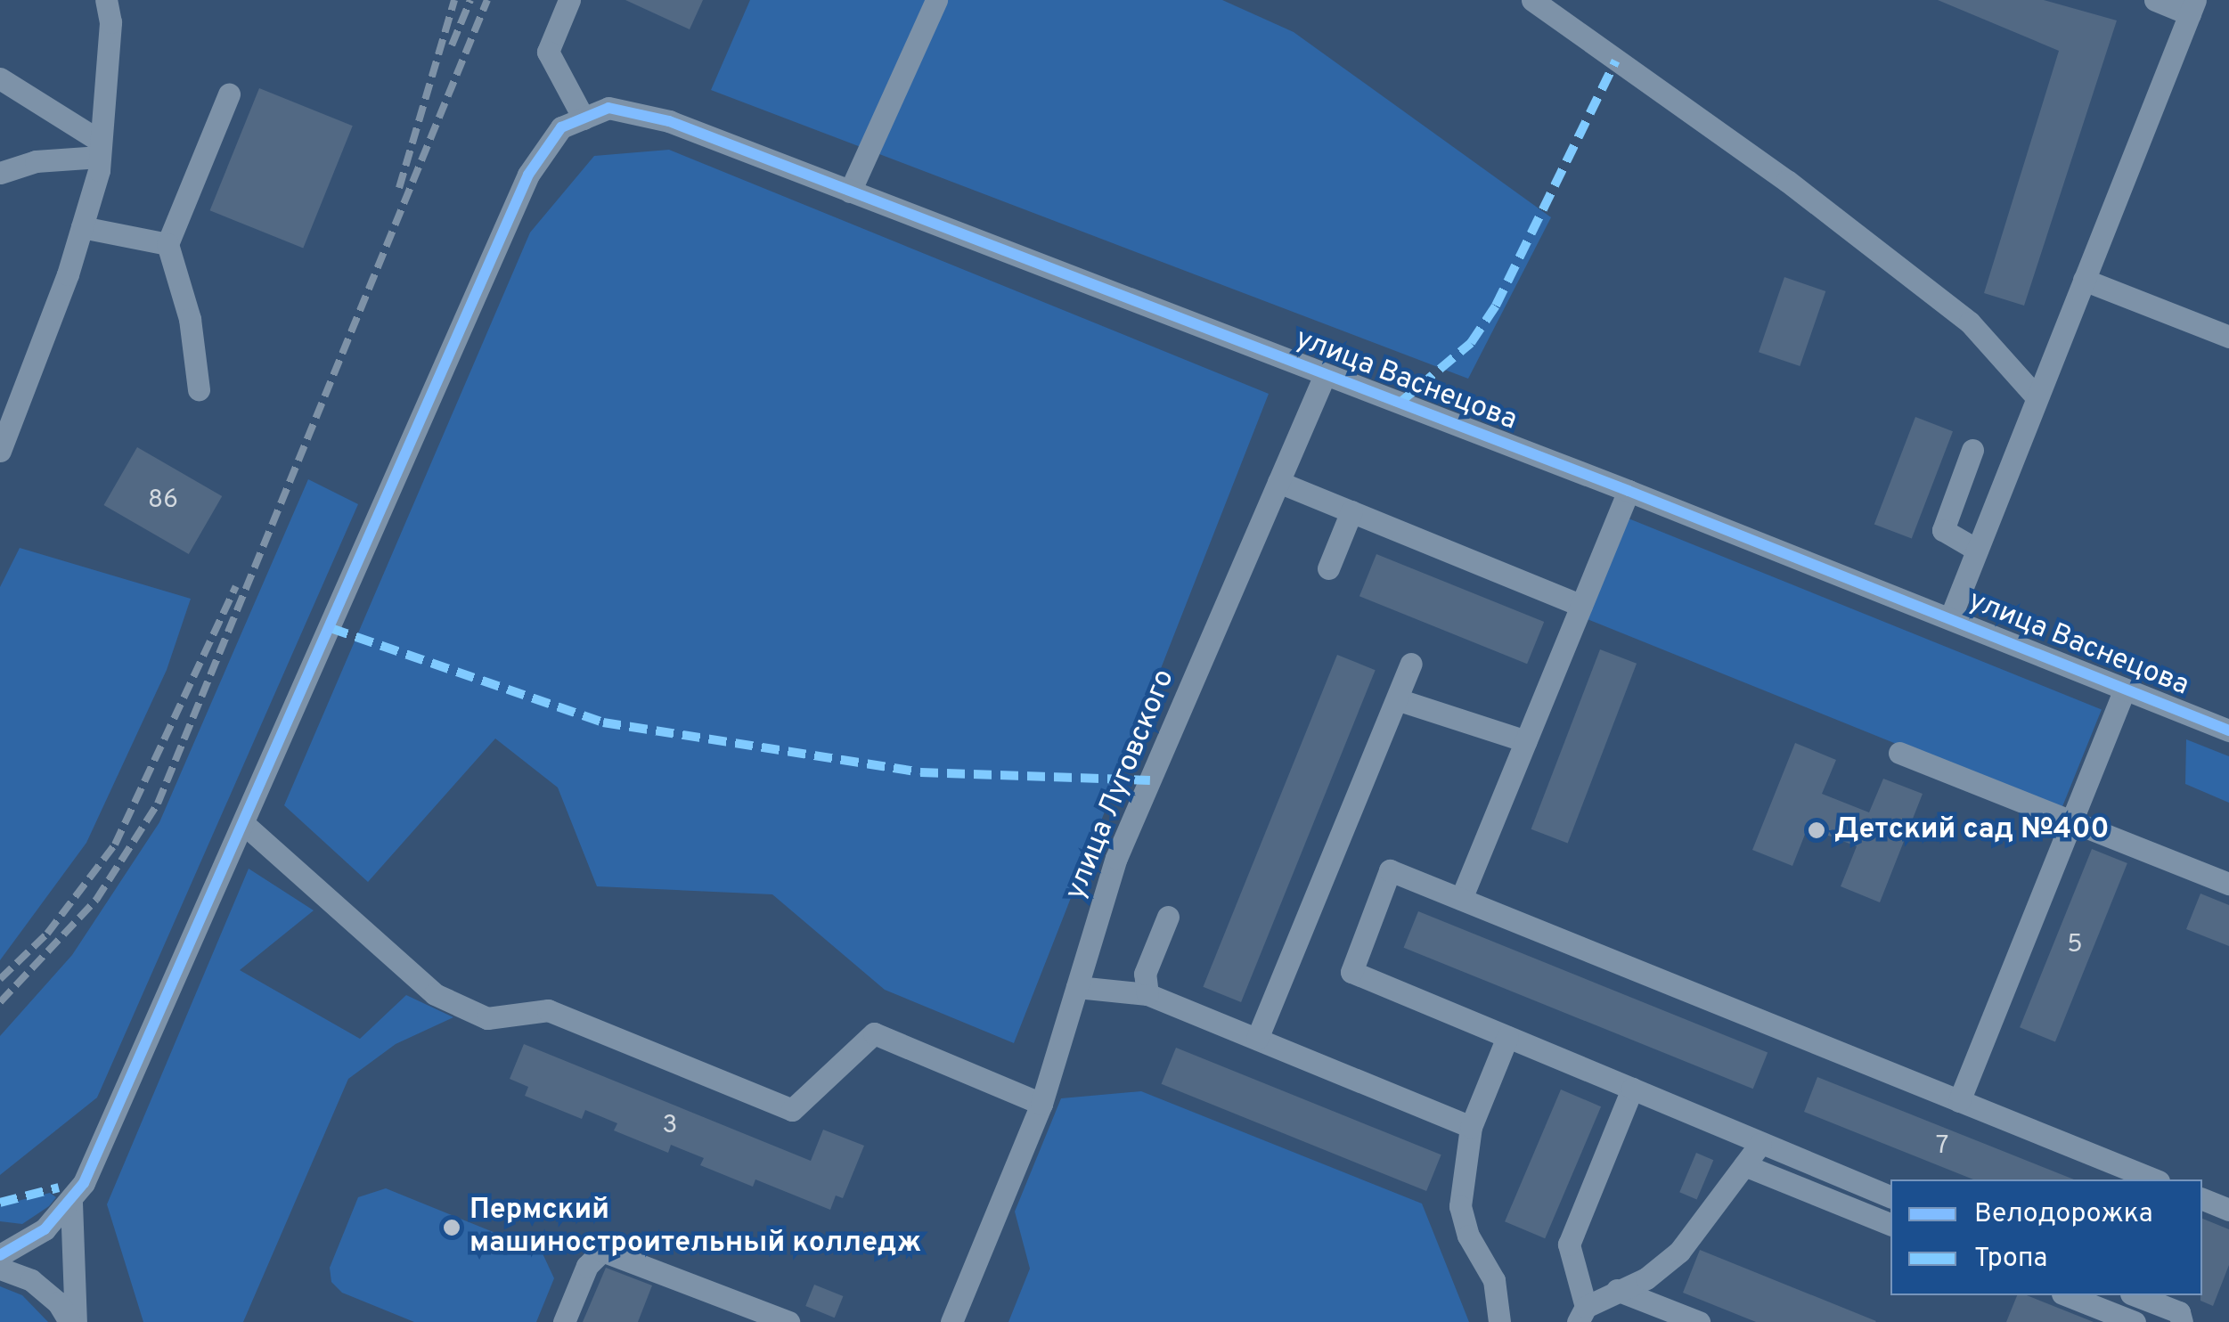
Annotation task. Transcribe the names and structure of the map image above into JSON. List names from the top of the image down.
{
  "streets": {
    "street": ["улица Васнецова", "улица Луговского"]
  },
  "crossings": [
    ["улица Васнецова", "улица Луговского"]
  ],
  "places": ["Детский сад №400", "Пермский машиностроительный колледж"],
  "house_numbers": [
    "86",
    "5",
    "3",
    "7"
  ],
  "legend": ["Велодорожка", "Тропа"]
}
